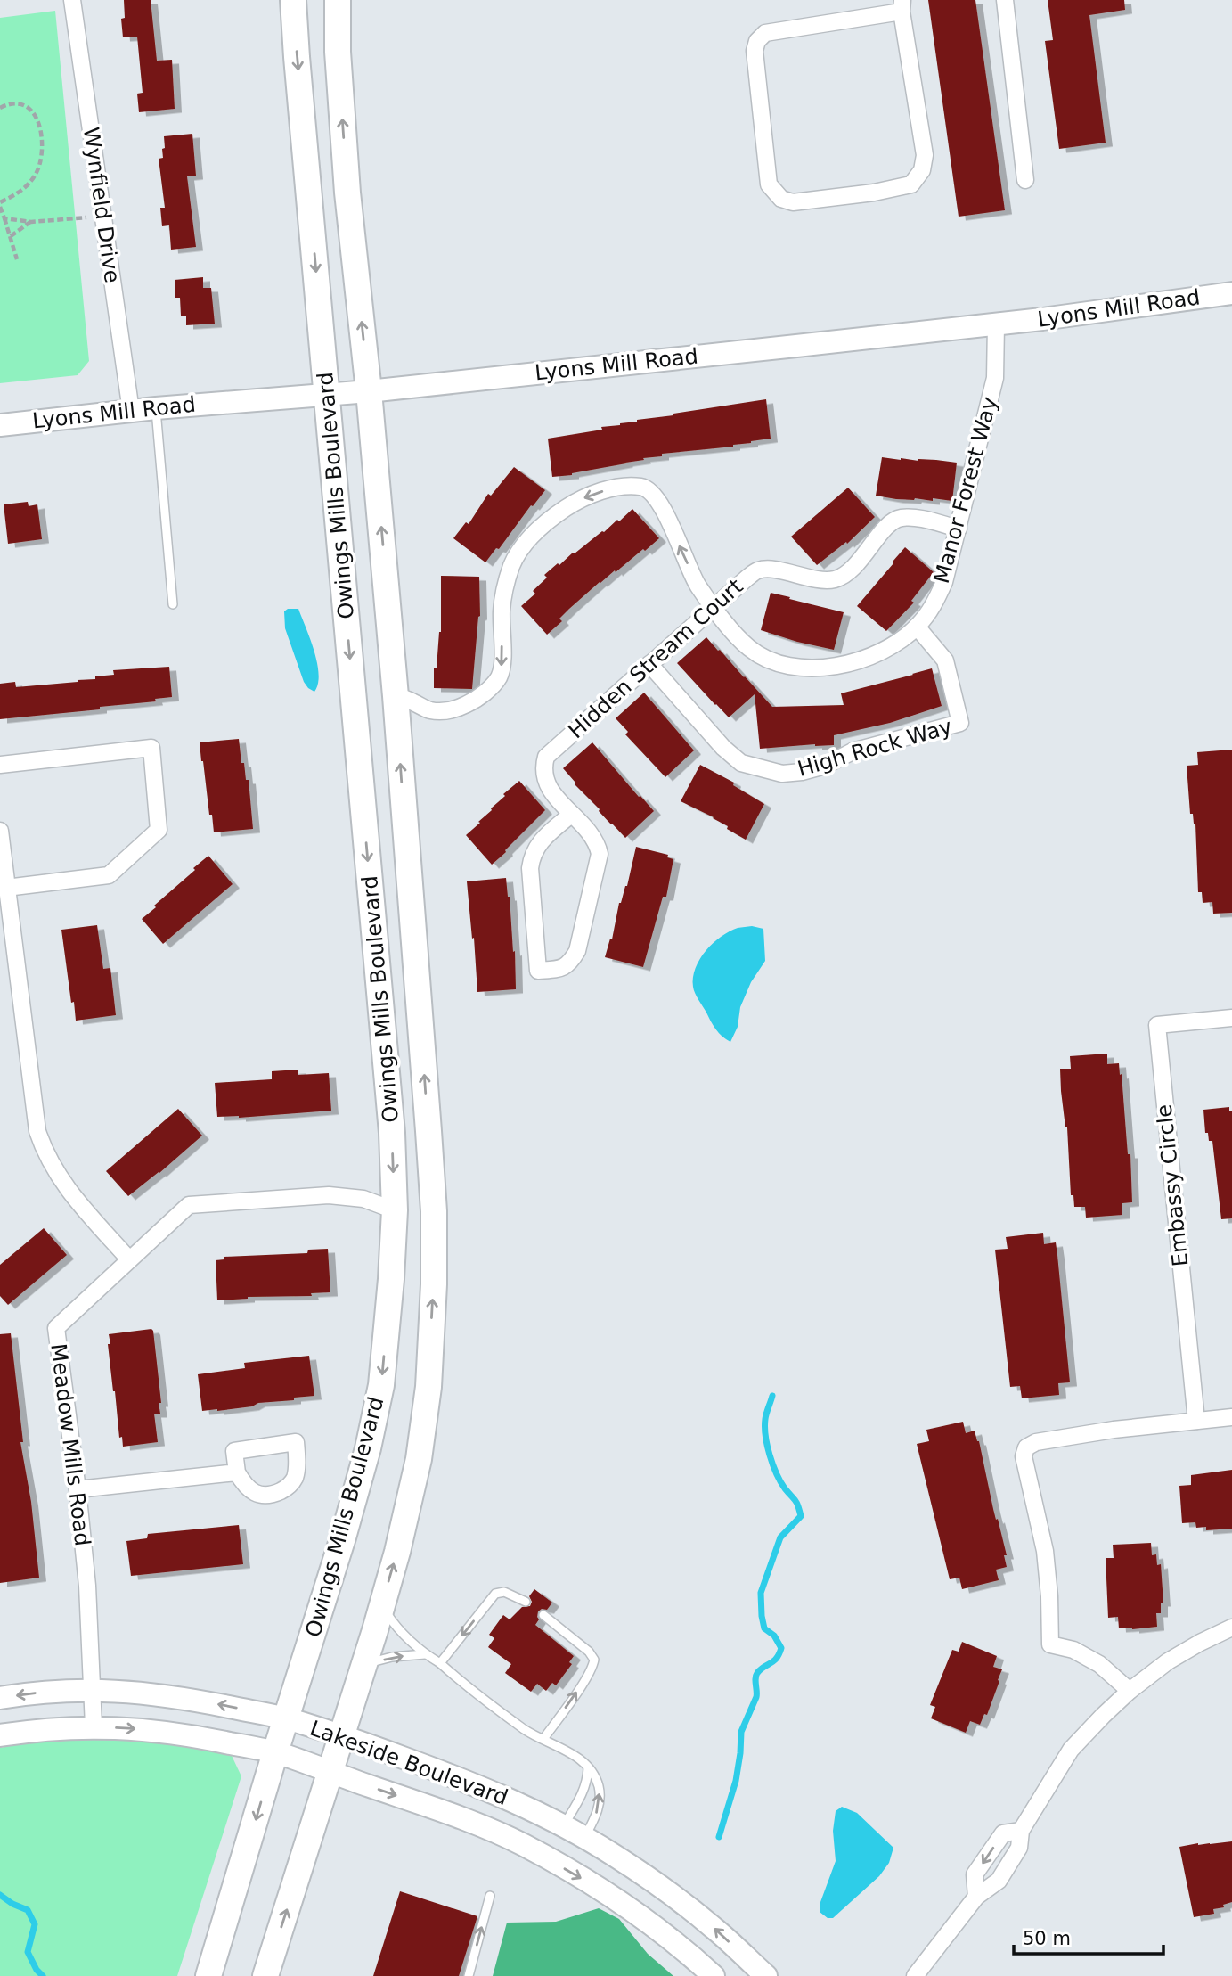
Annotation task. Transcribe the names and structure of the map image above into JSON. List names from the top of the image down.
{
  "streets": {
    "main road": ["Lyons Mill Road", "Owings Mills Boulevard", "Lakeside Boulevard"],
    "street": [
      "Wynfield Drive",
      "Manor Forest Way",
      "Hidden Stream Court",
      "High Rock Way",
      "Embassy Circle",
      "Meadow Mills Road"
    ]
  },
  "crossings": [
    ["Wynfield Drive", "Lyons Mill Road"],
    ["Lyons Mill Road", "Manor Forest Way"],
    ["Lyons Mill Road", "Owings Mills Boulevard"],
    ["Manor Forest Way", "Owings Mills Boulevard"],
    ["Manor Forest Way", "Hidden Stream Court"],
    ["Manor Forest Way", "High Rock Way"],
    ["Owings Mills Boulevard", "Meadow Mills Road"],
    ["Owings Mills Boulevard", "Lakeside Boulevard"],
    ["Hidden Stream Court", "High Rock Way"],
    ["Meadow Mills Road", "Lakeside Boulevard"]
  ],
  "scale_bar": "50 m"
}
